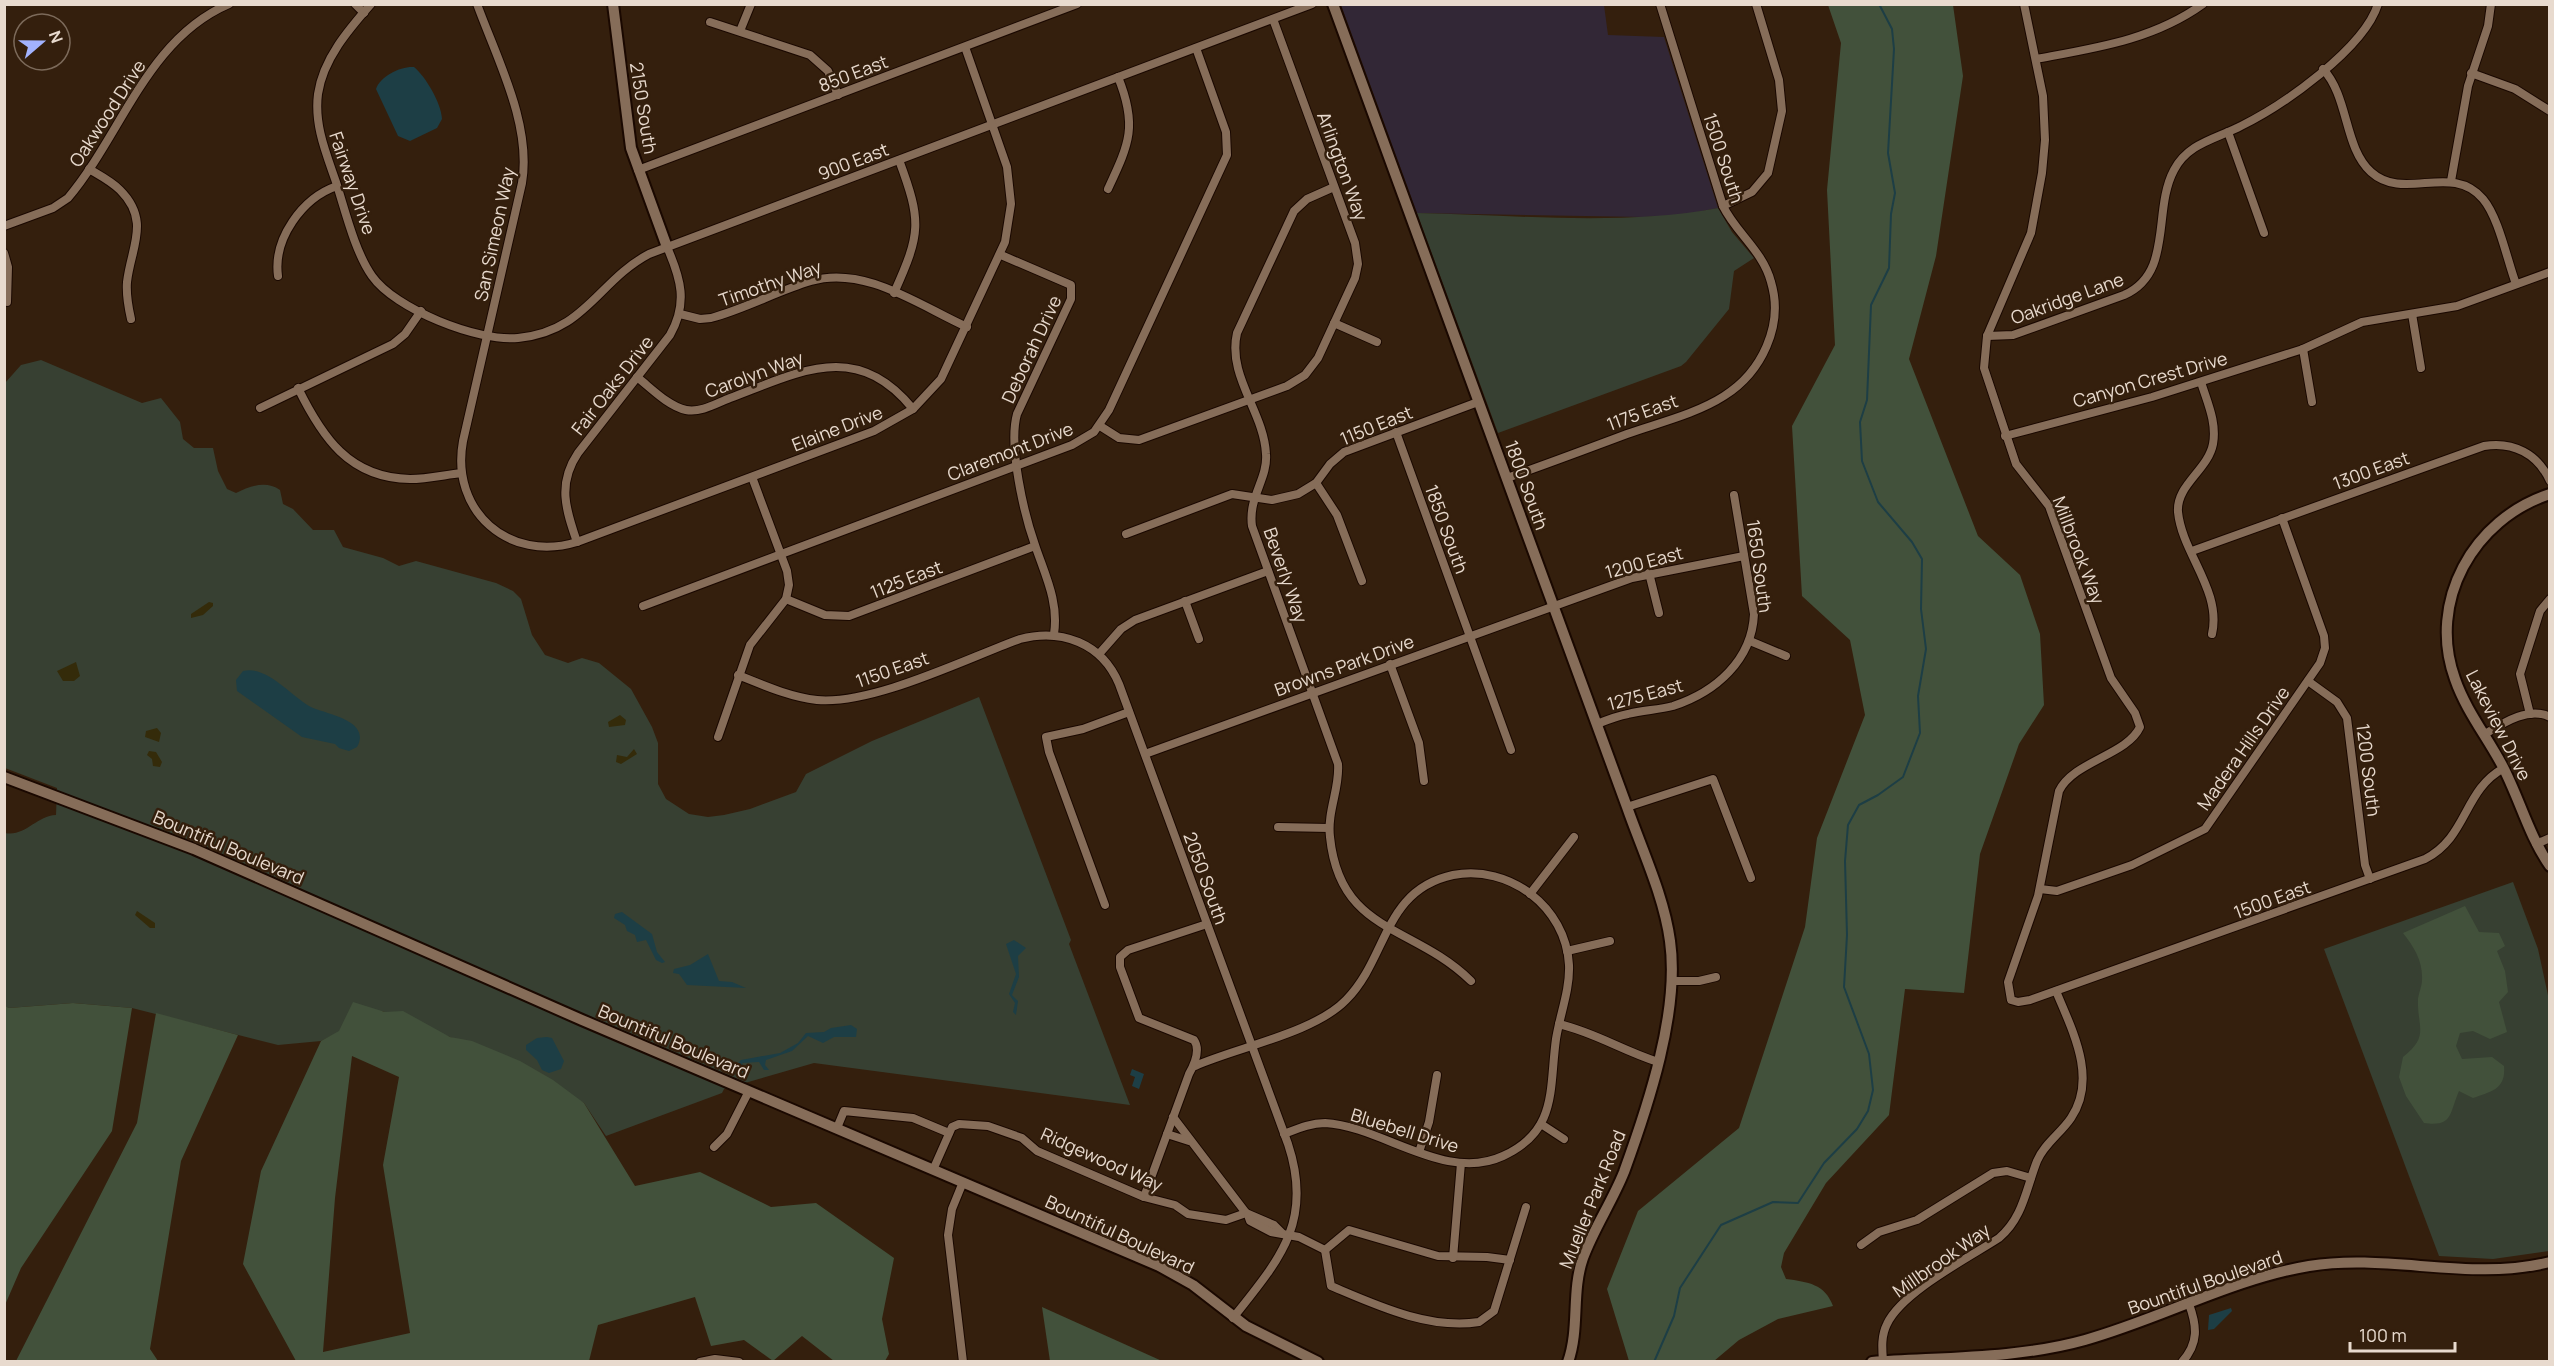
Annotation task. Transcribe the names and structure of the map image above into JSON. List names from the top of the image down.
{
  "streets": {
    "main road": [
      "2150 South",
      "1800 South",
      "Lakeview Drive",
      "Bountiful Boulevard",
      "Mueller Park Road"
    ],
    "street": [
      "850 East",
      "Oakwood Drive",
      "1500 South",
      "900 East",
      "Arlington Way",
      "Fairway Drive",
      "San Simeon Way",
      "Timothy Way",
      "Oakridge Lane",
      "Deborah Drive",
      "Carolyn Way",
      "Canyon Crest Drive",
      "Fair Oaks Drive",
      "1175 East",
      "1150 East",
      "Elaine Drive",
      "Claremont Drive",
      "1300 East",
      "1850 South",
      "Millbrook Way",
      "1200 East",
      "1650 South",
      "Beverly Way",
      "1125 East",
      "Browns Park Drive",
      "1275 East",
      "Madera Hills Drive",
      "1200 South",
      "2050 South",
      "1500 East",
      "Bluebell Drive",
      "Ridgewood Way"
    ]
  },
  "crossings": [
    ["850 East", "2150 South"],
    ["850 East", "Elaine Drive"],
    ["2150 South", "900 East"],
    ["2150 South", "Fair Oaks Drive"],
    ["1500 South", "1175 East"],
    ["900 East", "Arlington Way"],
    ["900 East", "Fairway Drive"],
    ["900 East", "San Simeon Way"],
    ["900 East", "Fair Oaks Drive"],
    ["900 East", "Elaine Drive"],
    ["900 East", "Claremont Drive"],
    ["Arlington Way", "Claremont Drive"],
    ["Arlington Way", "Beverly Way"],
    ["San Simeon Way", "Elaine Drive"],
    ["Timothy Way", "Fair Oaks Drive"],
    ["Timothy Way", "Elaine Drive"],
    ["Oakridge Lane", "Millbrook Way"],
    ["Deborah Drive", "Elaine Drive"],
    ["Deborah Drive", "Claremont Drive"],
    ["Carolyn Way", "Fair Oaks Drive"],
    ["Carolyn Way", "Elaine Drive"],
    ["Canyon Crest Drive", "Millbrook Way"],
    ["Fair Oaks Drive", "Elaine Drive"],
    ["1175 East", "1800 South"],
    ["1150 East", "1800 South"],
    ["1150 East", "1850 South"],
    ["1150 East", "Beverly Way"],
    ["1150 East", "2050 South"],
    ["1300 East", "Madera Hills Drive"],
    ["1800 South", "1200 East"],
    ["1800 South", "Browns Park Drive"],
    ["1800 South", "1275 East"],
    ["1800 South", "Mueller Park Road"],
    ["1850 South", "Browns Park Drive"],
    ["Millbrook Way", "Madera Hills Drive"],
    ["Millbrook Way", "Bountiful Boulevard"],
    ["Millbrook Way", "1500 East"],
    ["1200 East", "1650 South"],
    ["1200 East", "Browns Park Drive"],
    ["1650 South", "1275 East"],
    ["Beverly Way", "Browns Park Drive"],
    ["Beverly Way", "Bluebell Drive"],
    ["Browns Park Drive", "2050 South"],
    ["Lakeview Drive", "1500 East"],
    ["Madera Hills Drive", "1200 South"],
    ["1200 South", "1500 East"],
    ["Bountiful Boulevard", "2050 South"],
    ["2050 South", "Bluebell Drive"]
  ],
  "scale_bar": "100 m",
  "north": "right"
}
